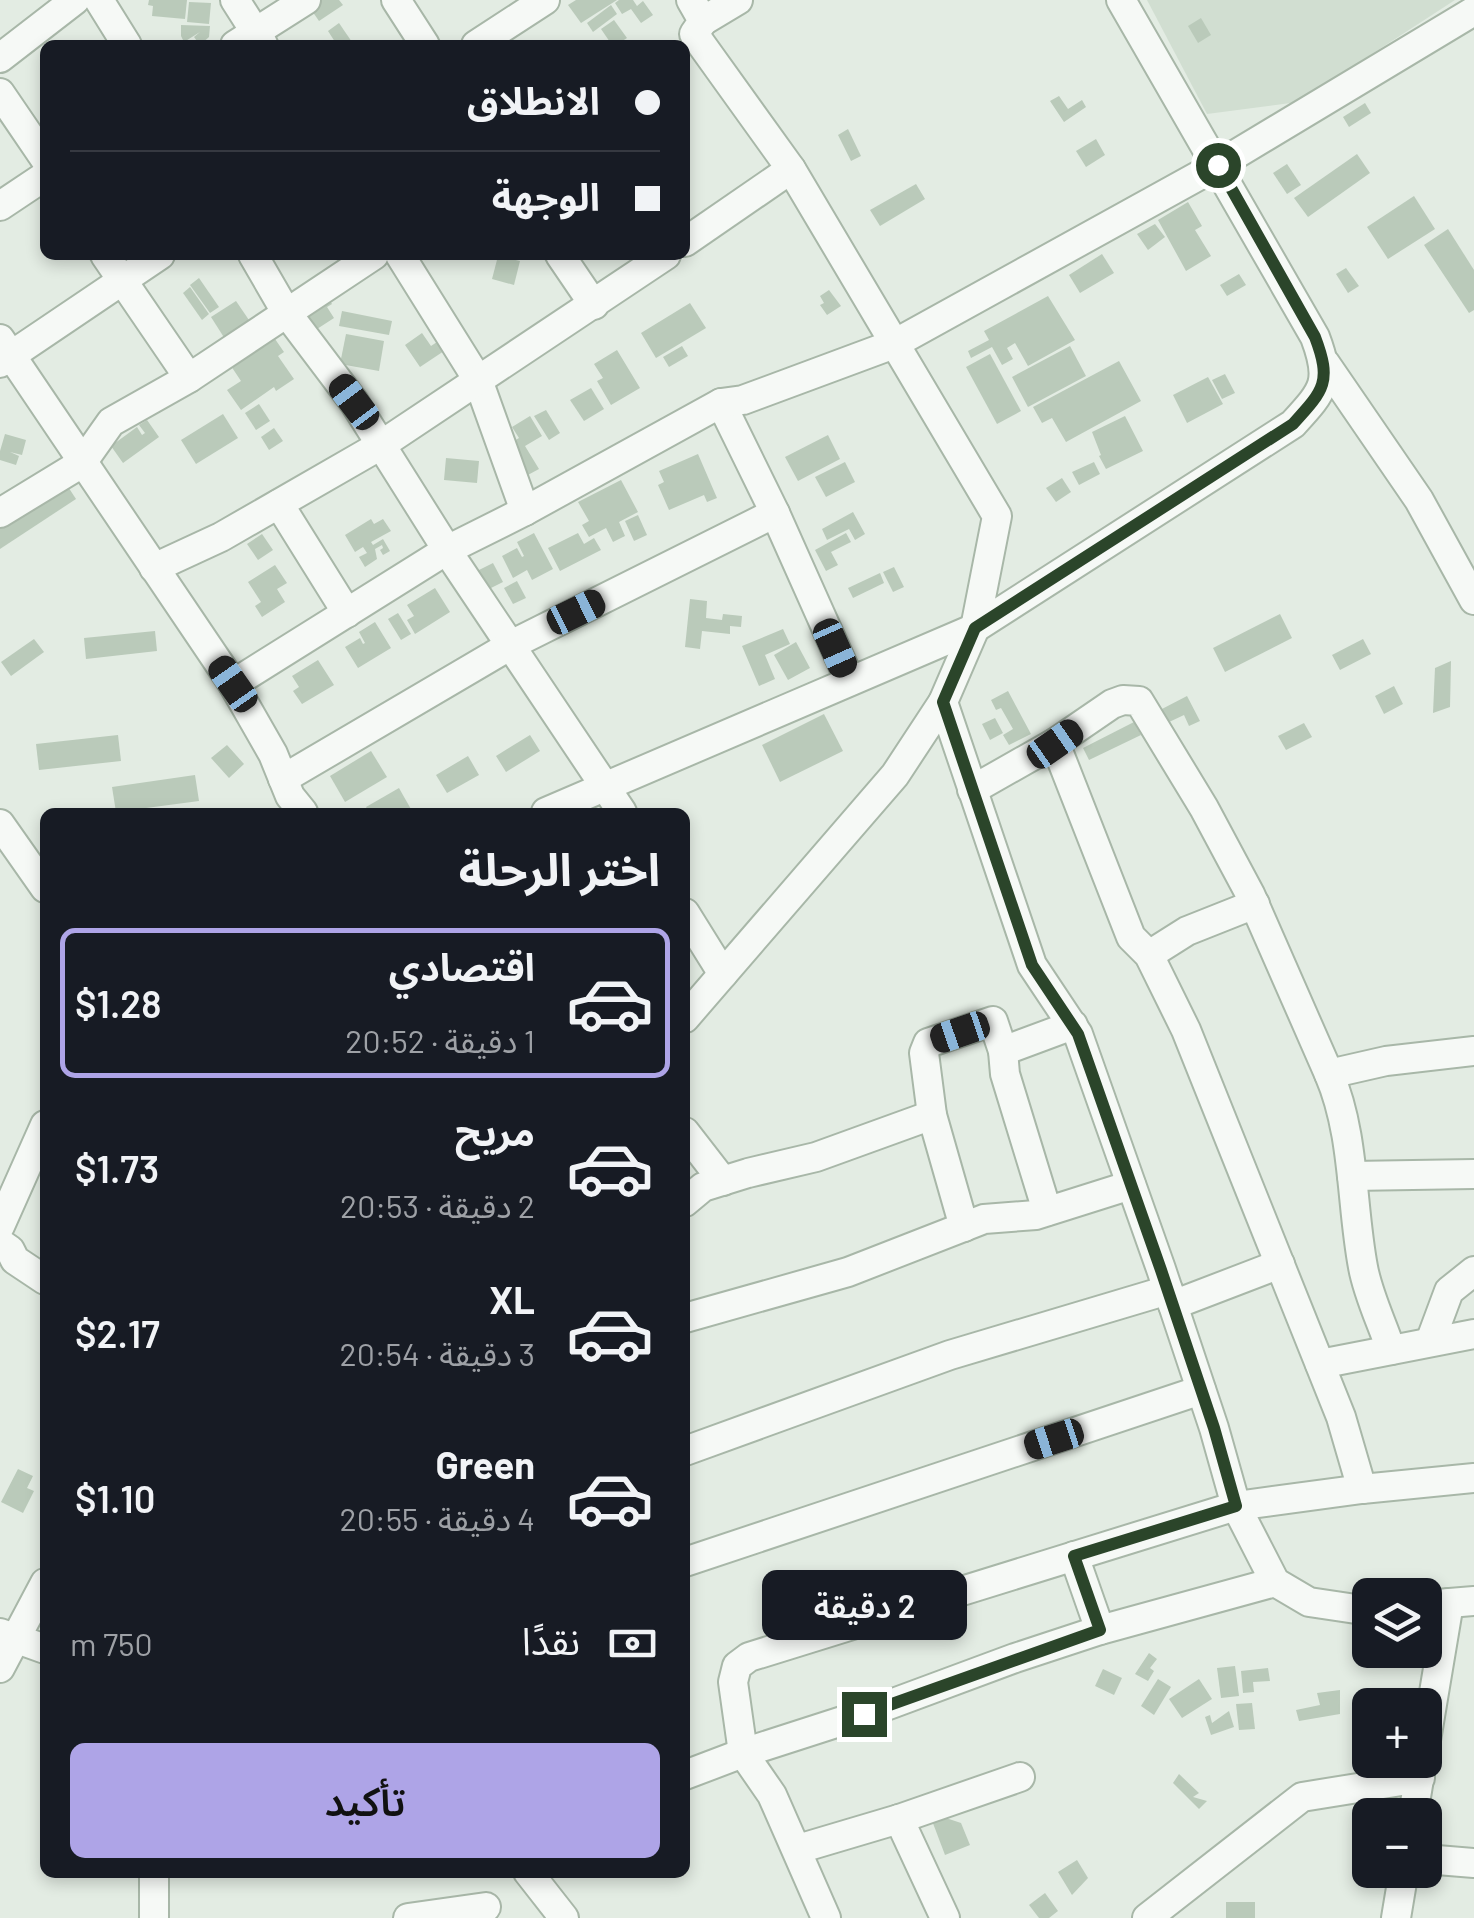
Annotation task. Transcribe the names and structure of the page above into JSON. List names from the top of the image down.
{
  "page": {
    "banner": ["الانطلاق", "الوجهة"],
    "heading": "اختر الرحلة",
    "list": [
      {
        "name": "اقتصادي",
        "note": "1 دقيقة · 20:52",
        "value": "$1.28"
      },
      {
        "name": "مريح",
        "note": "2 دقيقة · 20:53",
        "value": "$1.73"
      },
      {
        "name": "XL",
        "note": "3 دقيقة · 20:54",
        "value": "$2.17"
      },
      {
        "name": "Green",
        "note": "4 دقيقة · 20:55",
        "value": "$1.10"
      }
    ],
    "bubble": "2 دقيقة",
    "map_buttons": ["+", "−"],
    "pay": ["نقدًا", "750 m"],
    "buttons": "تأكيد"
  }
}
